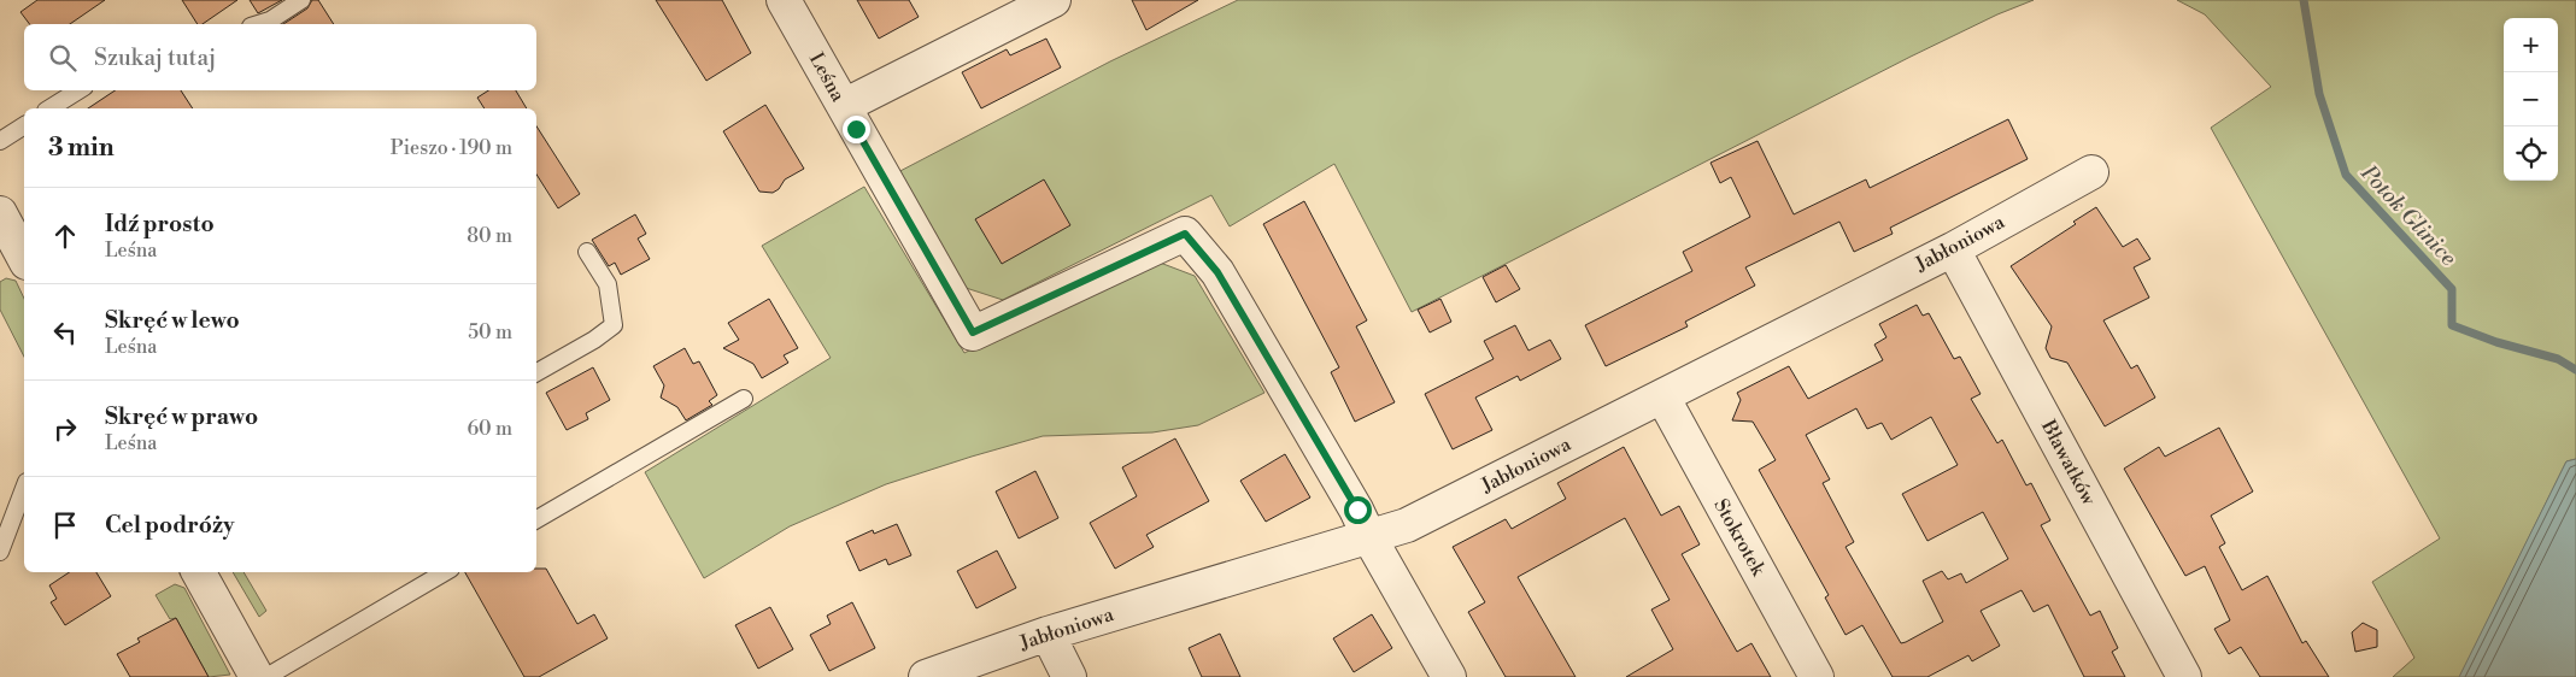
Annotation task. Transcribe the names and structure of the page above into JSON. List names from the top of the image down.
{
  "streets": {
    "street": [
      "Leśna",
      "Jabłoniowa",
      "Bławatków",
      "Stokrotek"
    ]
  },
  "crossings": [
    ["Leśna", "Jabłoniowa"],
    ["Jabłoniowa", "Bławatków"],
    ["Jabłoniowa", "Stokrotek"]
  ],
  "water": ["Potok Glinice"],
  "page": {
    "map_buttons": ["+", "−"],
    "search": "Szukaj tutaj",
    "heading": ["3 min", "Pieszo · 190 m"],
    "list": [
      ["Idź prosto", "Leśna", "80 m"],
      ["Skręć w lewo", "Leśna", "50 m"],
      ["Skręć w prawo", "Leśna", "60 m"],
      "Cel podróży"
    ]
  }
}
